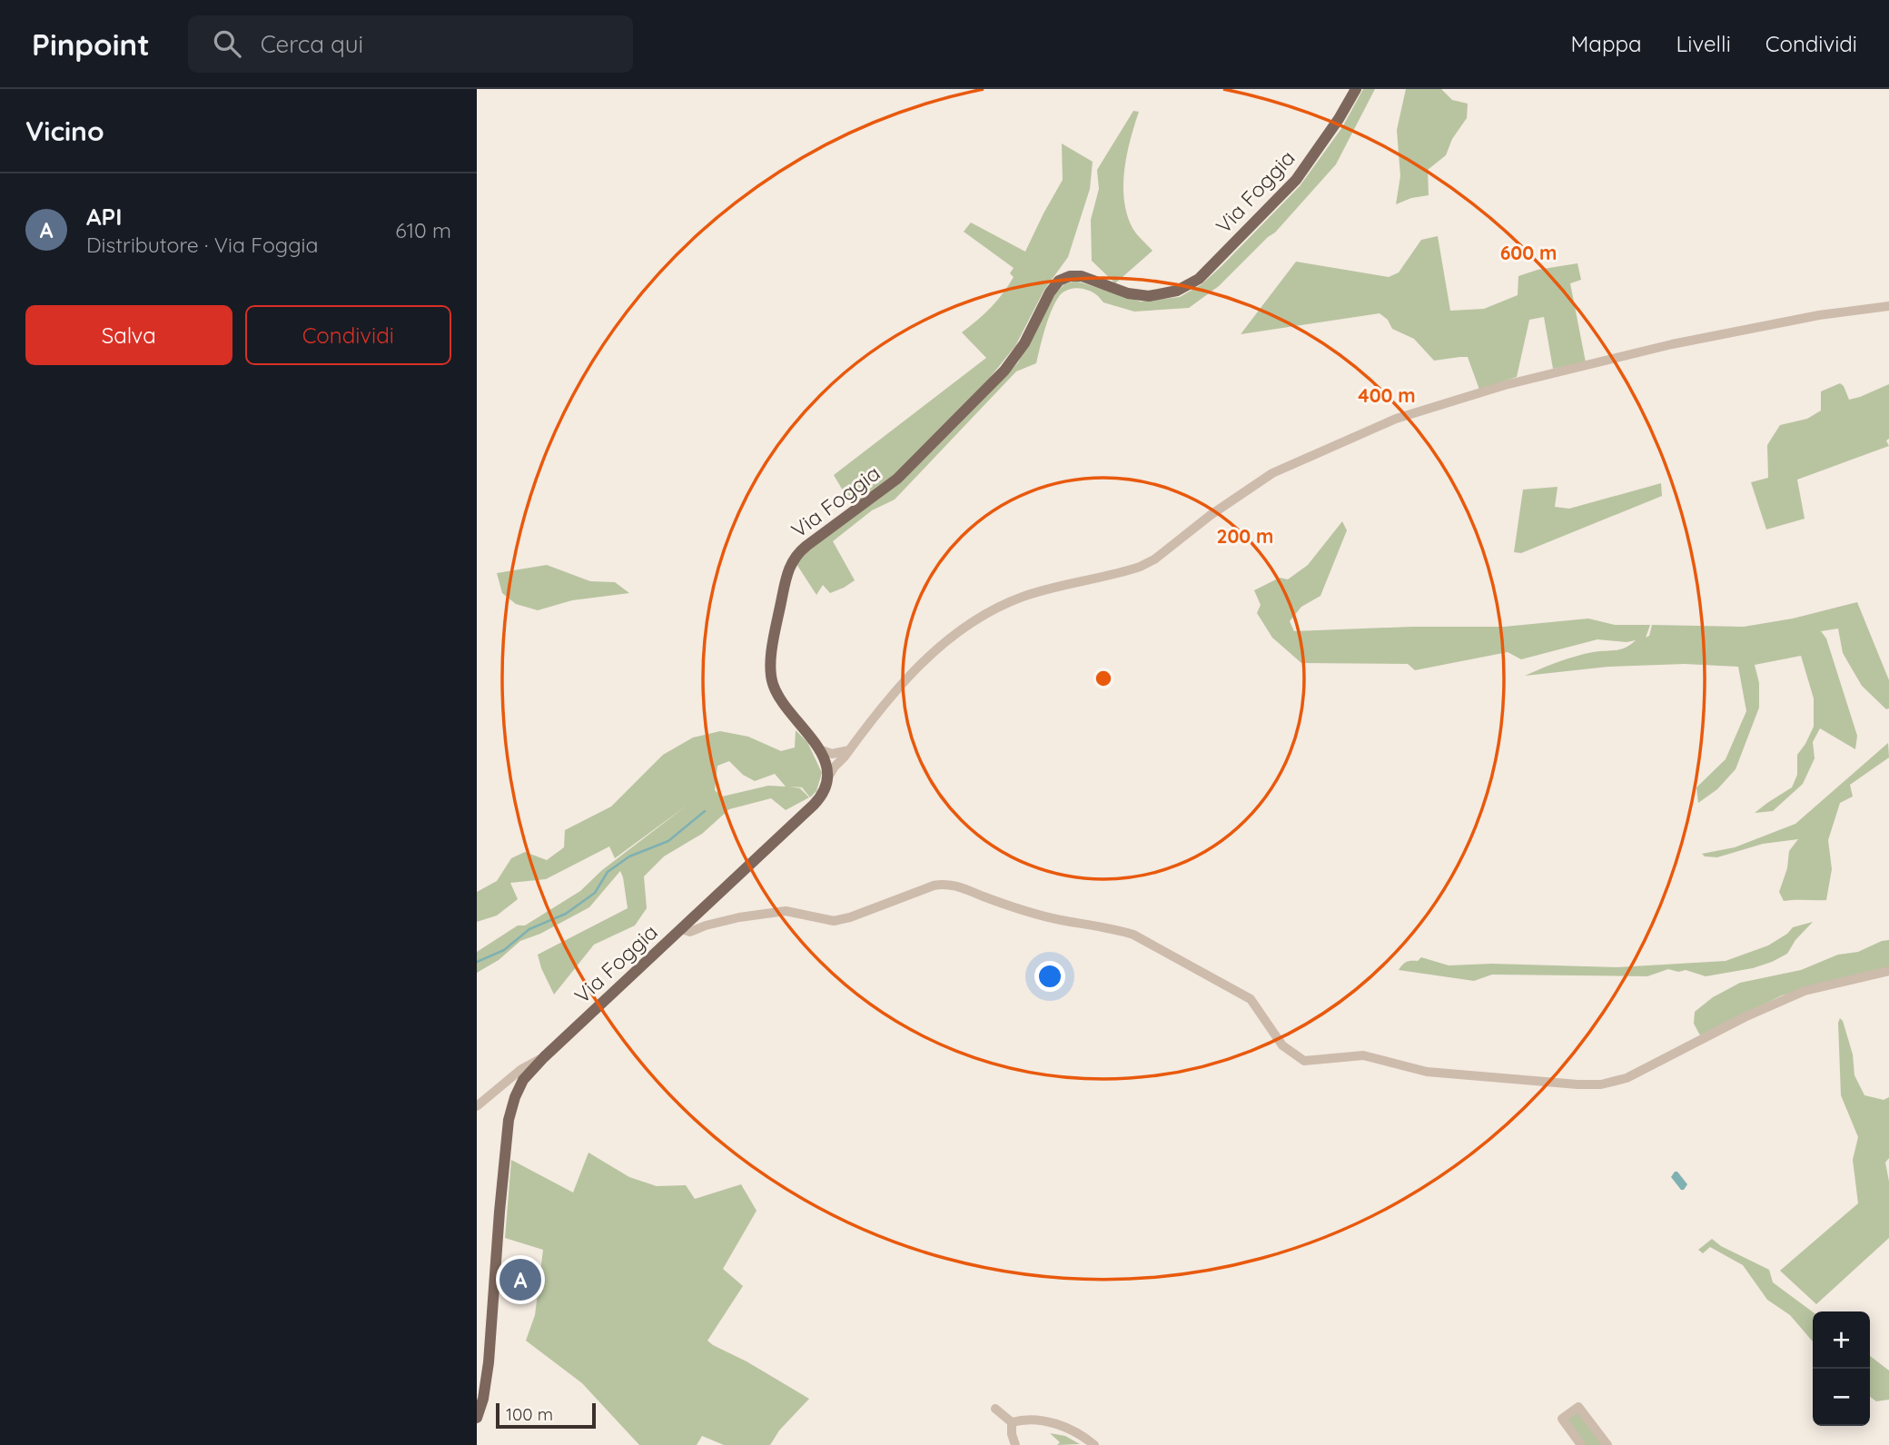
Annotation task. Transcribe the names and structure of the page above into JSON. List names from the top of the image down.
{
  "streets": {
    "main road": ["Via Foggia"]
  },
  "scale_bar": "100 m",
  "page": {
    "header": "Pinpoint",
    "search": "Cerca qui",
    "nav": ["Mappa", "Livelli", "Condividi"],
    "heading": "Vicino",
    "list": [
      {
        "mark": "A",
        "name": "API",
        "note": "Distributore · Via Foggia",
        "value": "610 m"
      }
    ],
    "buttons": ["Salva", "Condividi"],
    "pins": "A",
    "map_buttons": ["+", "−"],
    "scale": "100 m"
  },
  "rings": ["600 m", "400 m", "200 m"]
}
